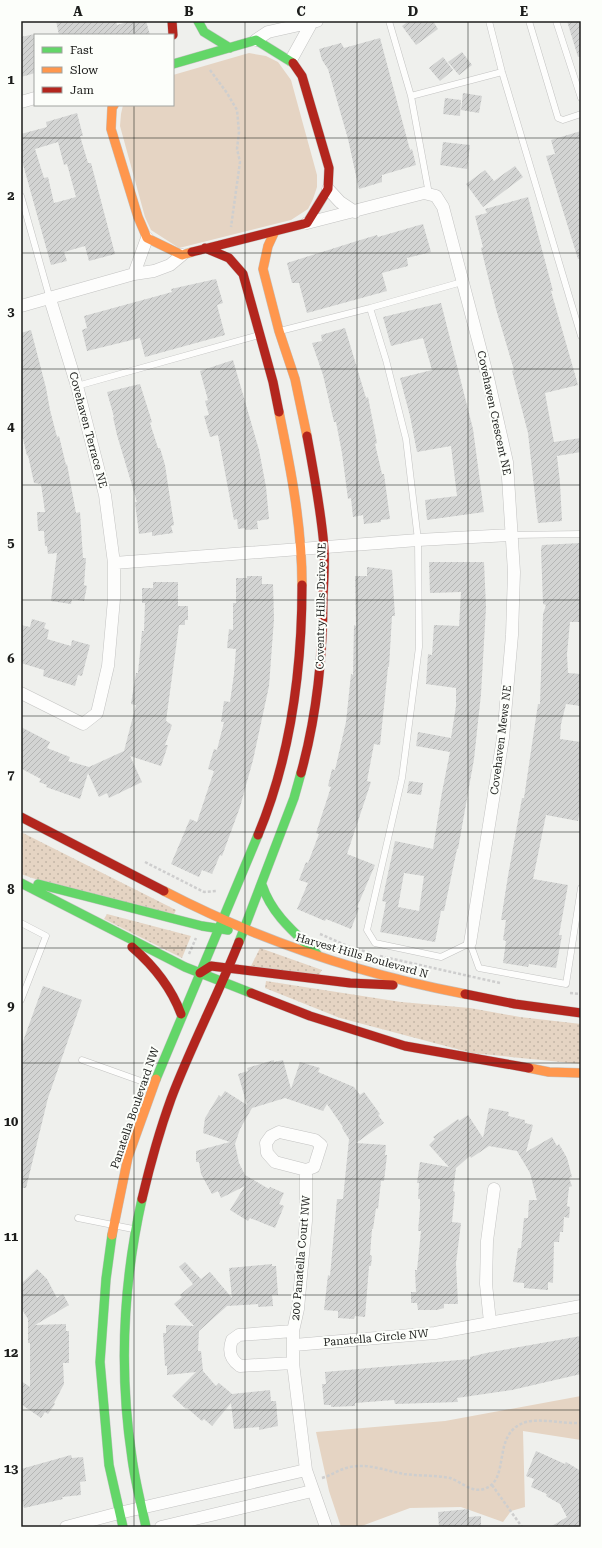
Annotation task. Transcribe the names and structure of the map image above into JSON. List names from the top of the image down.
{
  "streets": {
    "street": [
      "Covehaven Crescent NE",
      "Covehaven Terrace NE",
      "Coventry Hills Drive NE",
      "Covehaven Mews NE",
      "Harvest Hills Boulevard N",
      "Panatella Boulevard NW",
      "200 Panatella Court NW",
      "Panatella Circle NW"
    ]
  },
  "crossings": [
    ["Covehaven Crescent NE", "Covehaven Mews NE"],
    ["Coventry Hills Drive NE", "Harvest Hills Boulevard N"],
    ["Coventry Hills Drive NE", "Panatella Boulevard NW"],
    ["Harvest Hills Boulevard N", "Panatella Boulevard NW"],
    ["200 Panatella Court NW", "Panatella Circle NW"]
  ],
  "legend": ["Fast", "Slow", "Jam"],
  "grid": {
    "columns": [
      "A",
      "B",
      "C",
      "D",
      "E"
    ],
    "rows": [
      "1",
      "2",
      "3",
      "4",
      "5",
      "6",
      "7",
      "8",
      "9",
      "10",
      "11",
      "12",
      "13"
    ]
  }
}
